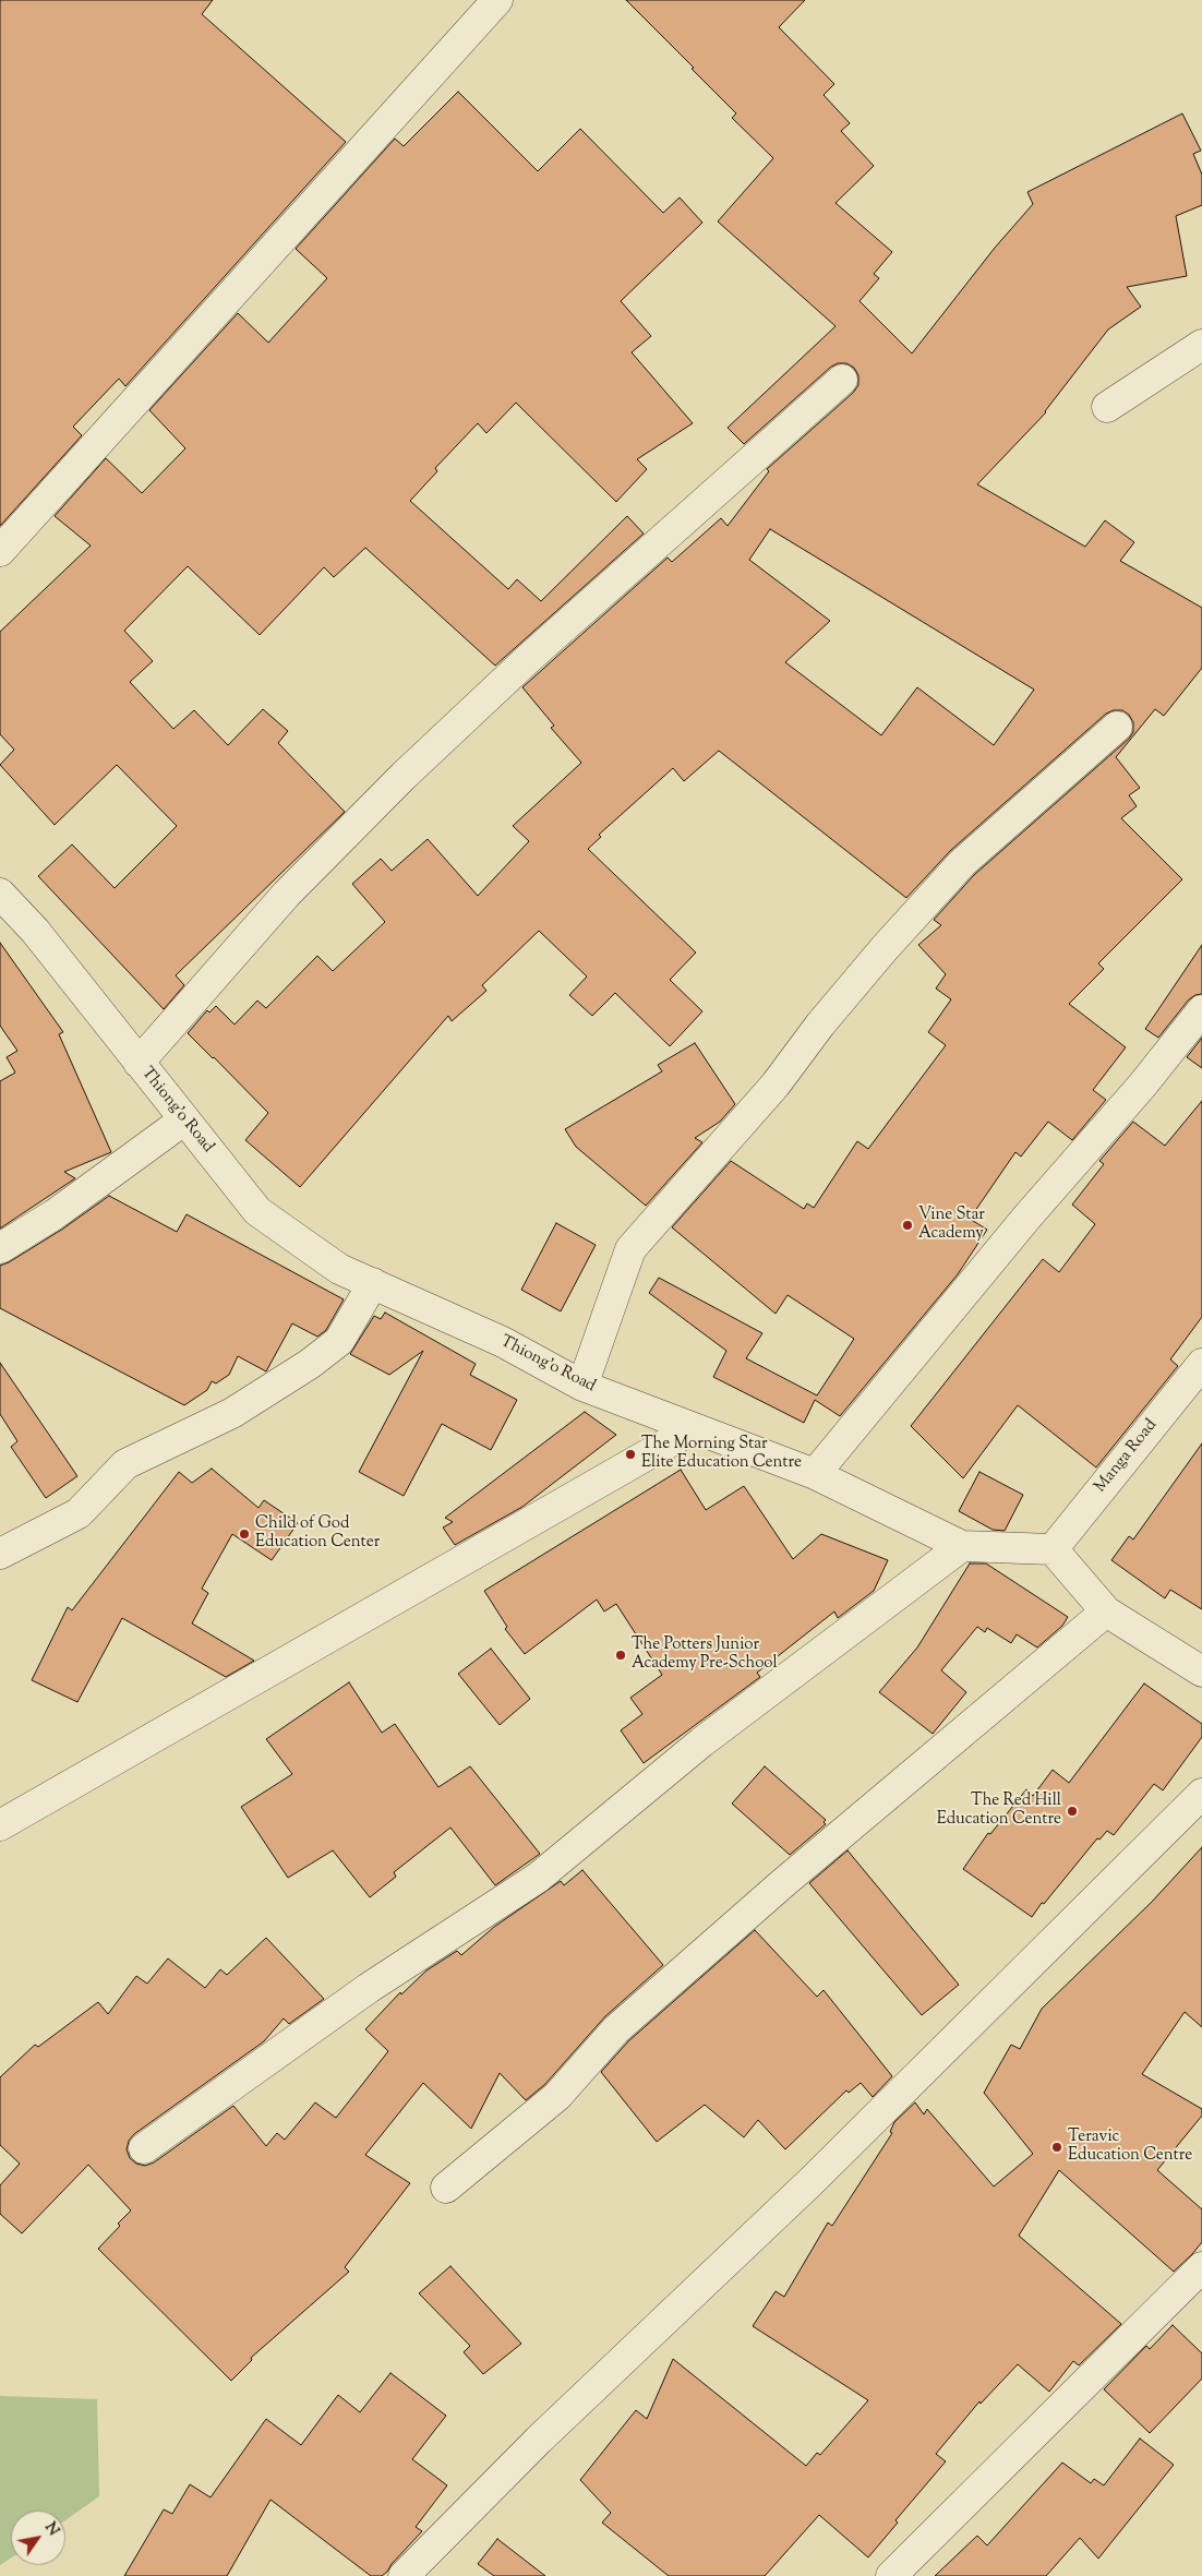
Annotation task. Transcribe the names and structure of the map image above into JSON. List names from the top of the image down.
{
  "streets": {
    "street": ["Thiong'o Road", "Manga Road"]
  },
  "crossings": [
    ["Thiong'o Road", "Manga Road"]
  ],
  "places": [
    "Vine Star Academy",
    "The Morning Star Elite Education Centre",
    "Child of God Education Center",
    "The Potters Junior Academy Pre-School",
    "The Red Hill Education Centre",
    "Teravic Education Centre"
  ],
  "north": "top right"
}
